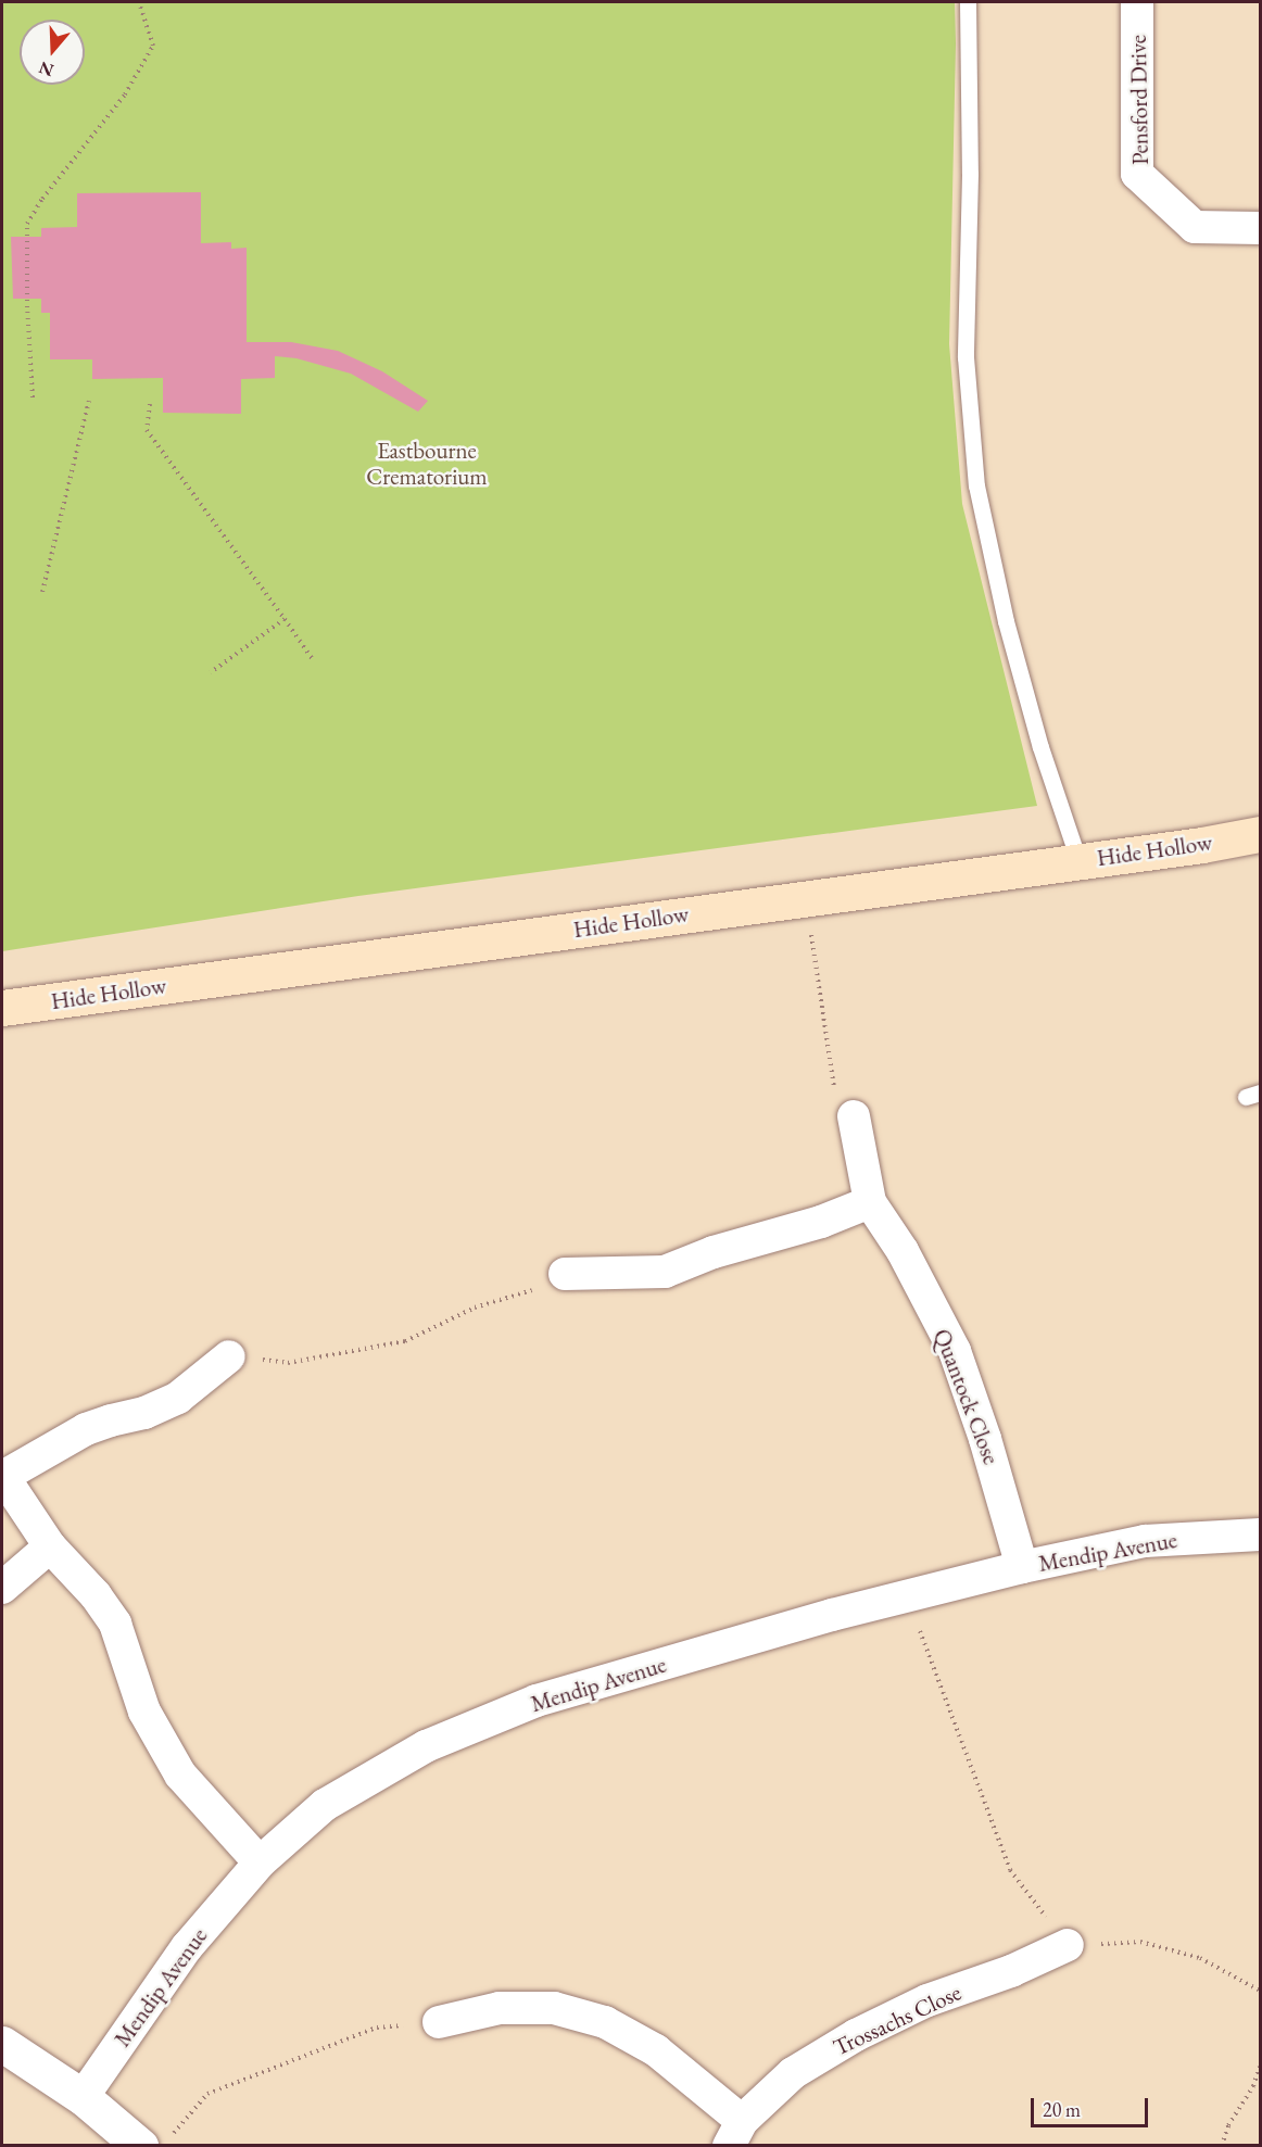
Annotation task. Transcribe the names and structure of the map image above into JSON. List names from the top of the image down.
{
  "streets": {
    "main road": ["Hide Hollow"],
    "street": [
      "Pensford Drive",
      "Quantock Close",
      "Mendip Avenue",
      "Trossachs Close"
    ]
  },
  "crossings": [
    ["Quantock Close", "Mendip Avenue"]
  ],
  "parks": ["Eastbourne Crematorium"],
  "scale_bar": "20 m",
  "north": "bottom"
}
